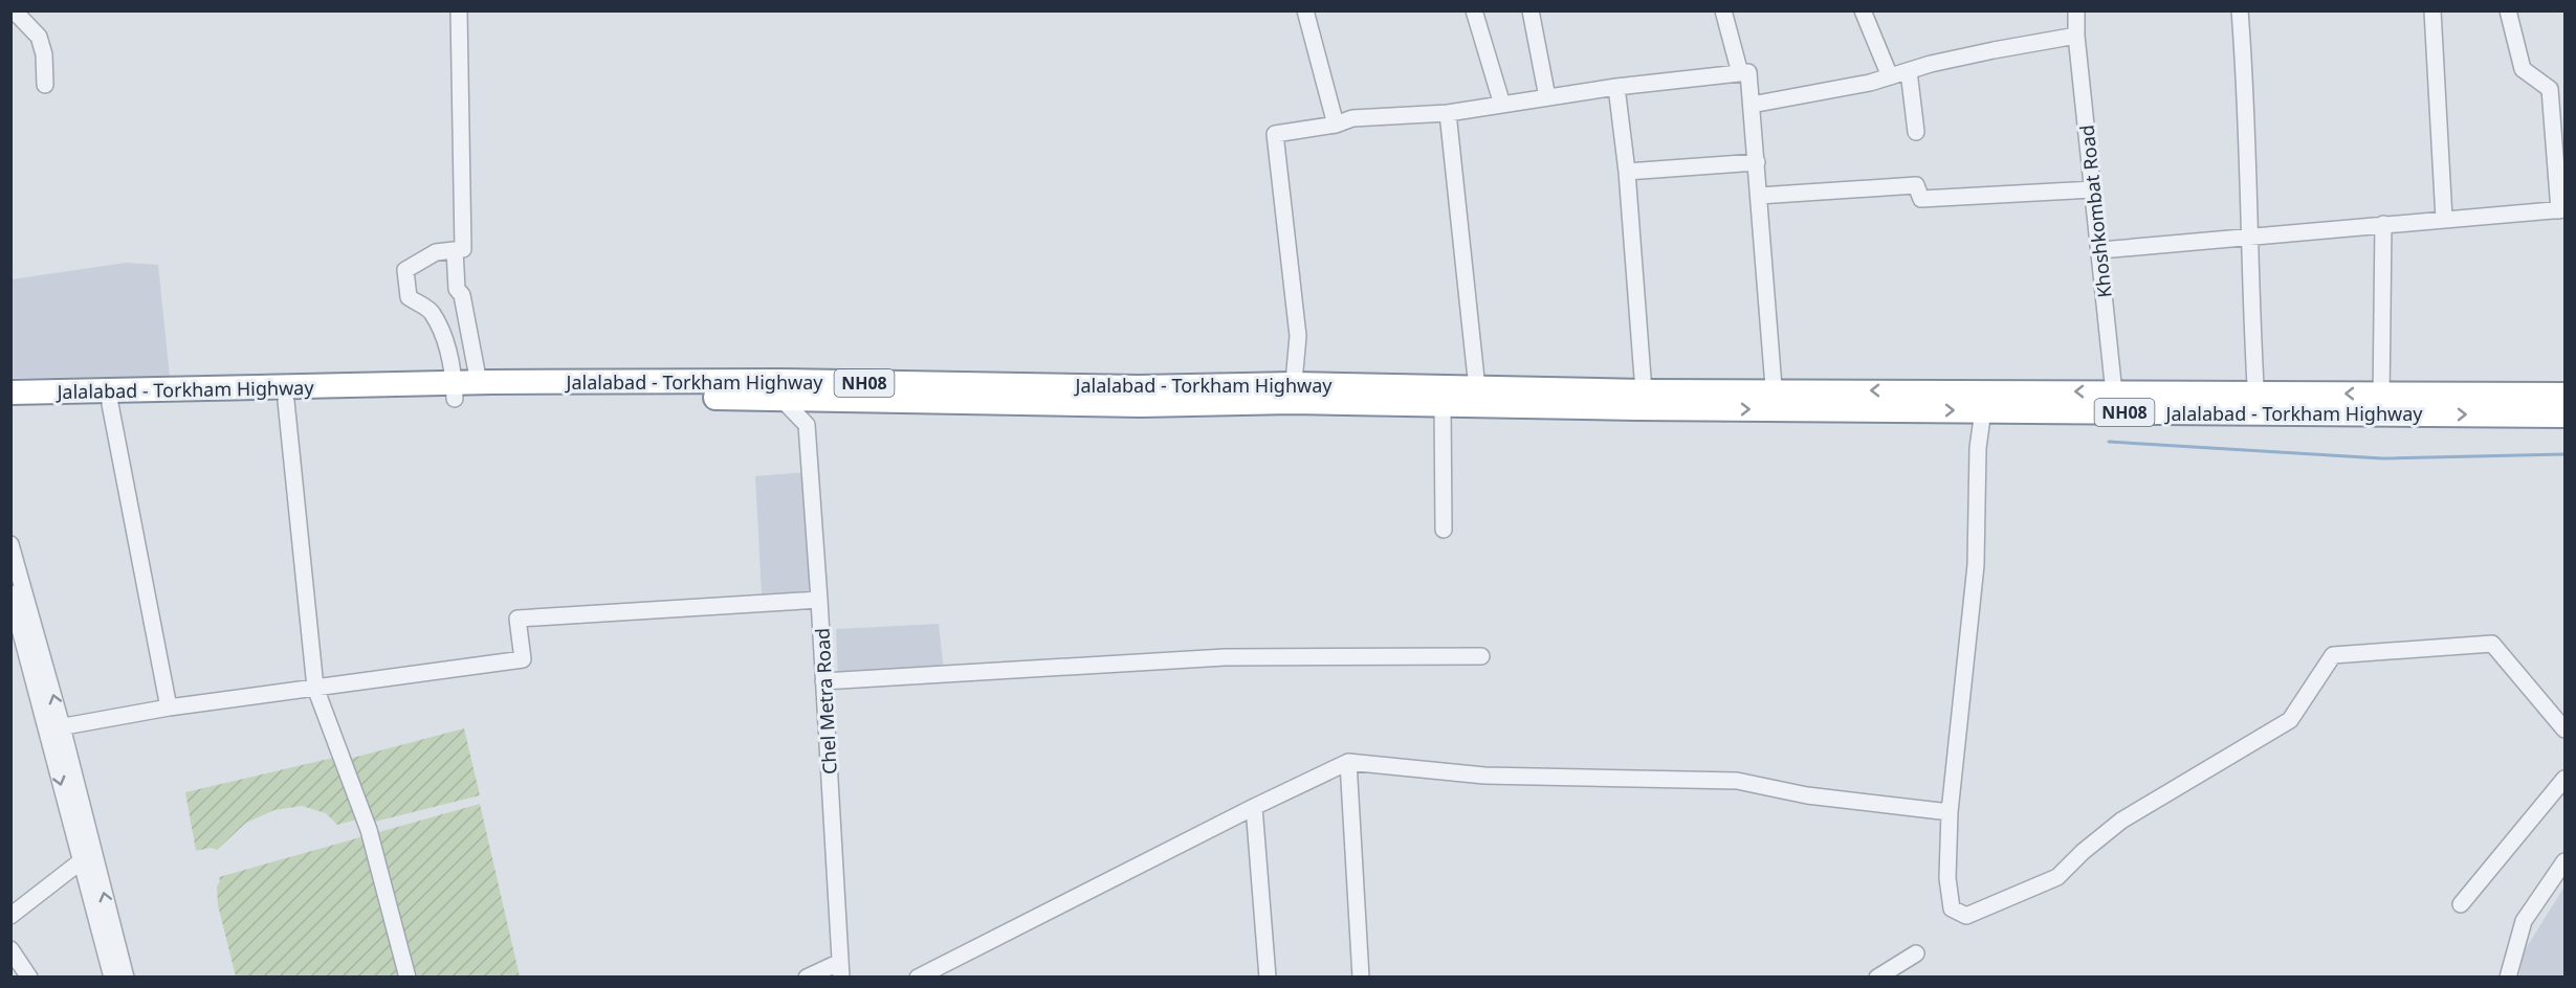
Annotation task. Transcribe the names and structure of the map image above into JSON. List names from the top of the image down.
{
  "streets": {
    "highway": ["Jalalabad - Torkham Highway", "NH08"],
    "street": ["Khoshkombat Road", "Chel Metra Road"]
  },
  "crossings": [
    ["Khoshkombat Road", "Jalalabad - Torkham Highway"]
  ]
}
